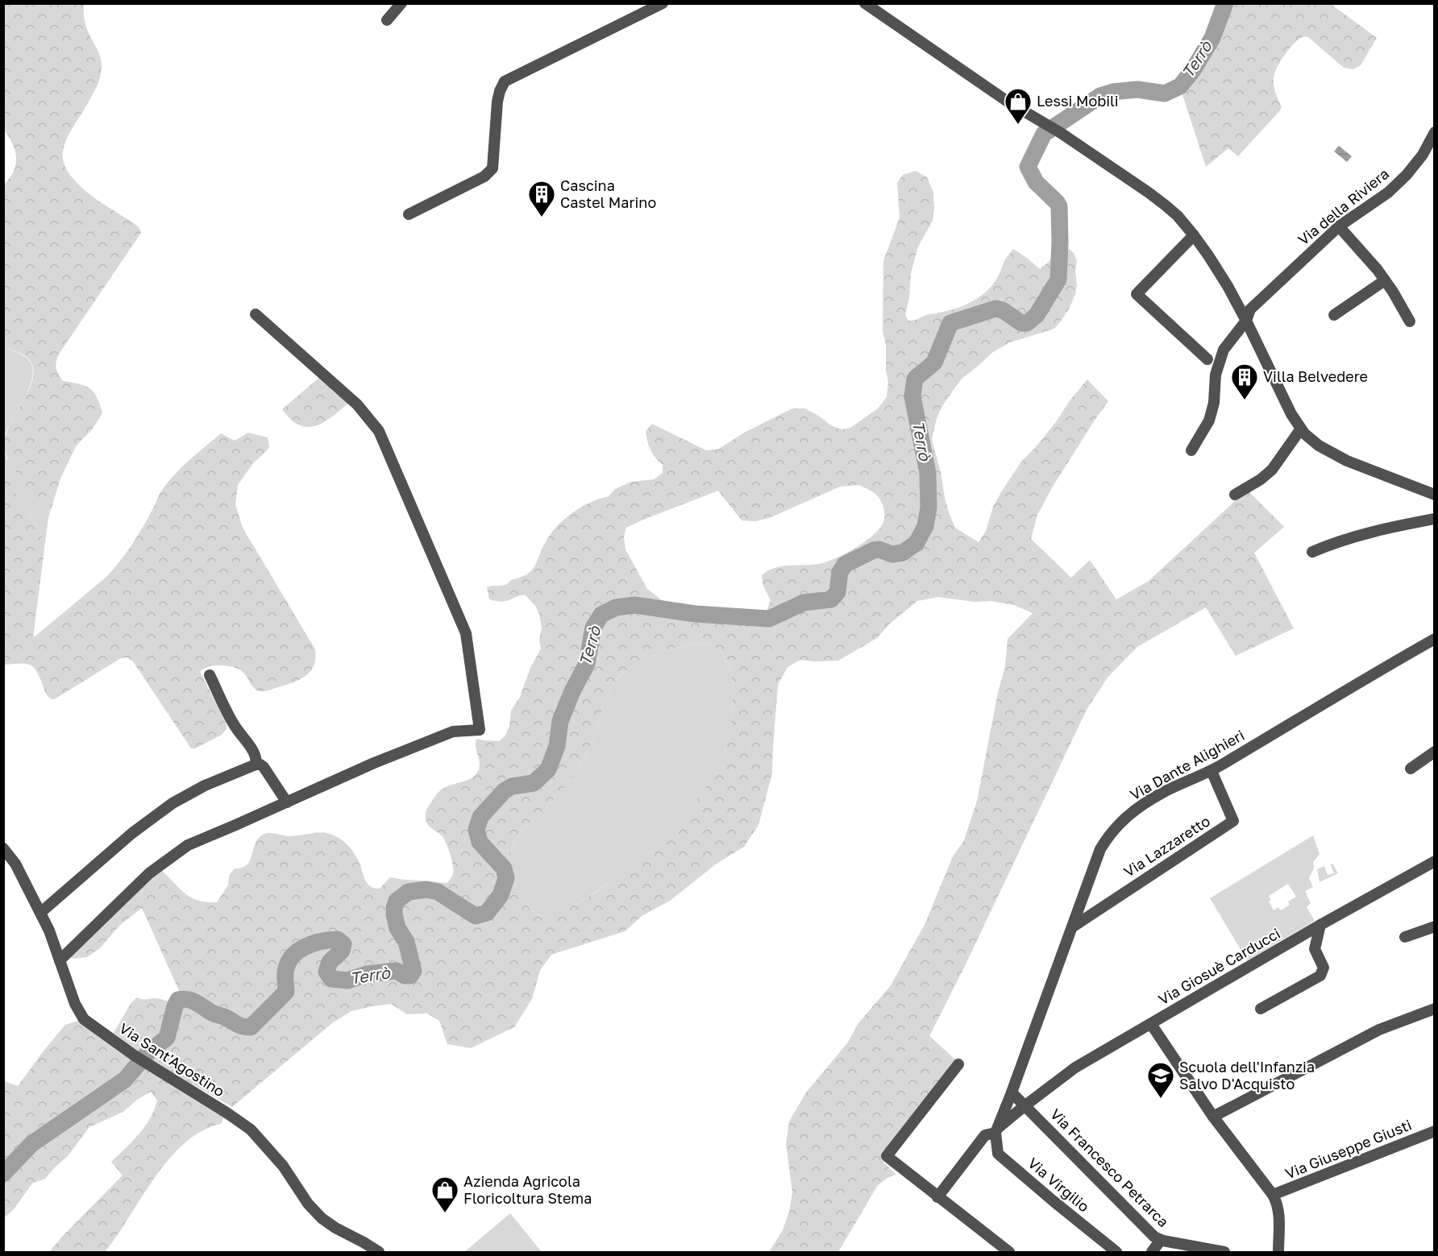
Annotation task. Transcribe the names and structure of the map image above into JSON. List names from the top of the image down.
{
  "streets": {
    "street": [
      "Via della Riviera",
      "Via Dante Alighieri",
      "Via Lazzaretto",
      "Via Giosuè Carducci",
      "Via Sant'Agostino",
      "Via Giuseppe Giusti",
      "Via Francesco Petrarca",
      "Via Virgilio"
    ]
  },
  "crossings": [
    ["Via Dante Alighieri", "Via Lazzaretto"],
    ["Via Dante Alighieri", "Via Giosuè Carducci"],
    ["Via Dante Alighieri", "Via Francesco Petrarca"],
    ["Via Dante Alighieri", "Via Virgilio"],
    ["Via Giosuè Carducci", "Via Francesco Petrarca"],
    ["Via Giosuè Carducci", "Via Virgilio"]
  ],
  "water": ["Terrò"],
  "places": {
    "shop": ["Lessi Mobili", "Azienda Agricola Floricoltura Stema"],
    "building": ["Cascina Castel Marino", "Villa Belvedere"],
    "school or university": ["Scuola dell'Infanzia Salvo D'Acquisto"]
  }
}
